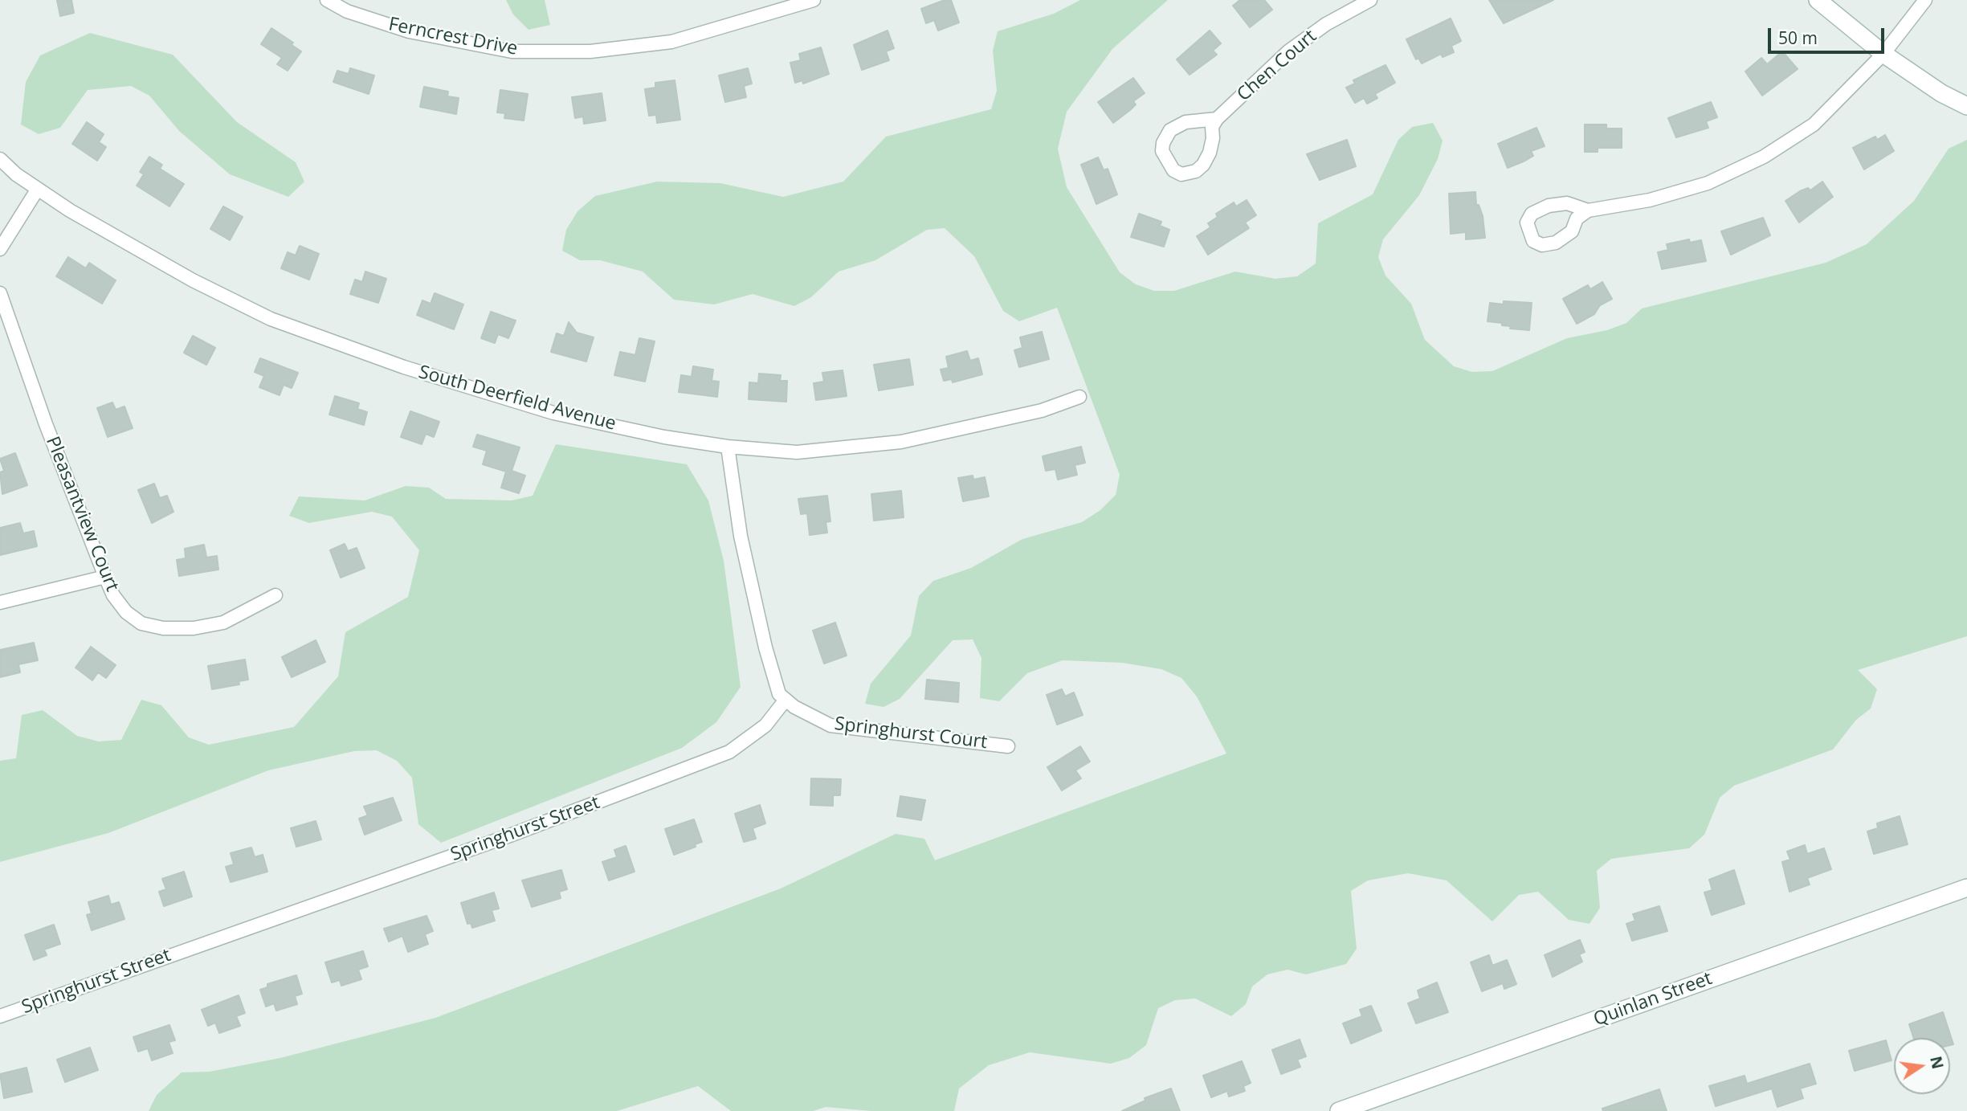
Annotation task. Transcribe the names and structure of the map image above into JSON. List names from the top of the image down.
{
  "streets": {
    "street": [
      "Ferncrest Drive",
      "Chen Court",
      "South Deerfield Avenue",
      "Pleasantview Court",
      "Springhurst Court",
      "Springhurst Street",
      "Quinlan Street"
    ]
  },
  "crossings": [
    ["Springhurst Court", "Springhurst Street"]
  ],
  "scale_bar": "50 m",
  "north": "right"
}
